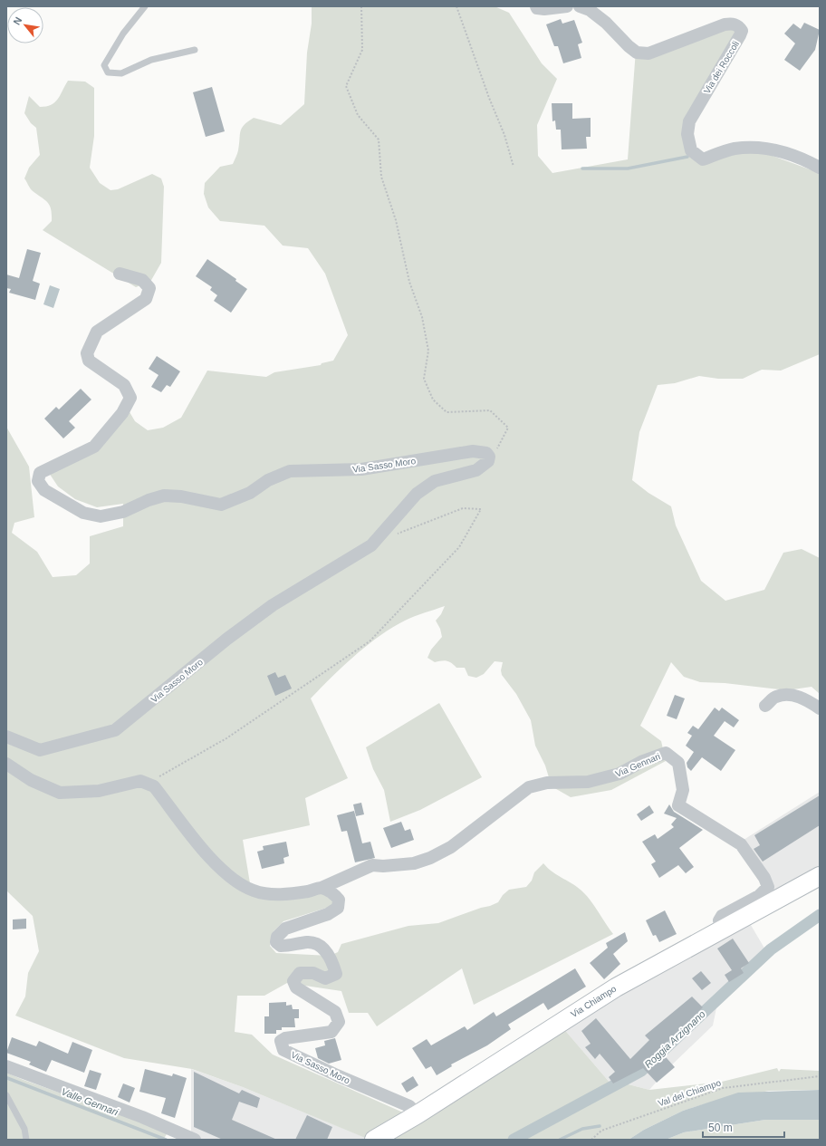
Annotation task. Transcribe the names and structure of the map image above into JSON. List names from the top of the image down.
{
  "streets": {
    "main road": ["Via Chiampo"],
    "street": ["Via dei Roccoli", "Via Sasso Moro", "Via Gennari"],
    "path": ["Val del Chiampo"]
  },
  "crossings": [
    ["Via Sasso Moro", "Via Gennari"],
    ["Via Sasso Moro", "Via Chiampo"],
    ["Via Gennari", "Via Chiampo"]
  ],
  "water": ["Roggia Arzignano", "Valle Gennari"],
  "scale_bar": "50 m",
  "north": "top left"
}
